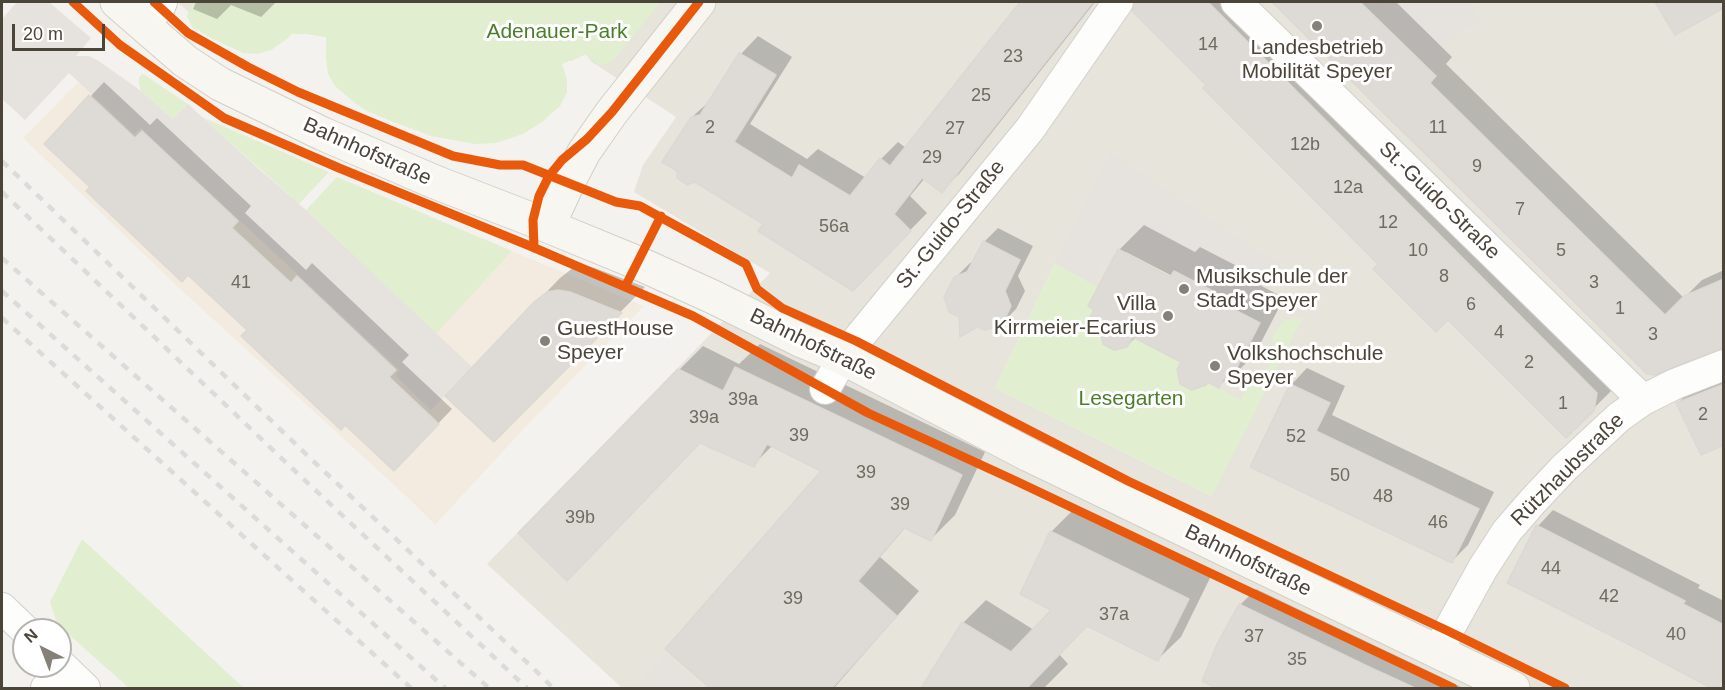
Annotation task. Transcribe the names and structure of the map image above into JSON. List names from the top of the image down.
{
  "streets": {
    "main road": ["Bahnhofstraße"],
    "street": ["St.-Guido-Straße", "Rützhaubstraße"]
  },
  "crossings": [
    ["Bahnhofstraße", "St.-Guido-Straße"],
    ["Bahnhofstraße", "Rützhaubstraße"],
    ["St.-Guido-Straße", "Rützhaubstraße"]
  ],
  "parks": ["Adenauer-Park", "Lesegarten"],
  "places": [
    "Landesbetrieb Mobilität Speyer",
    "Musikschule der Stadt Speyer",
    "Villa Kirrmeier-Ecarius",
    "GuestHouse Speyer",
    "Volkshochschule Speyer"
  ],
  "house_numbers": [
    "14",
    "23",
    "25",
    "2",
    "11",
    "27",
    "12b",
    "29",
    "9",
    "12a",
    "7",
    "12",
    "56a",
    "10",
    "5",
    "8",
    "41",
    "3",
    "6",
    "1",
    "4",
    "3",
    "2",
    "39a",
    "1",
    "2",
    "39a",
    "39",
    "52",
    "39",
    "50",
    "48",
    "39",
    "39b",
    "46",
    "44",
    "42",
    "39",
    "37a",
    "40",
    "37",
    "35"
  ],
  "scale_bar": "20 m",
  "north": "top left"
}
